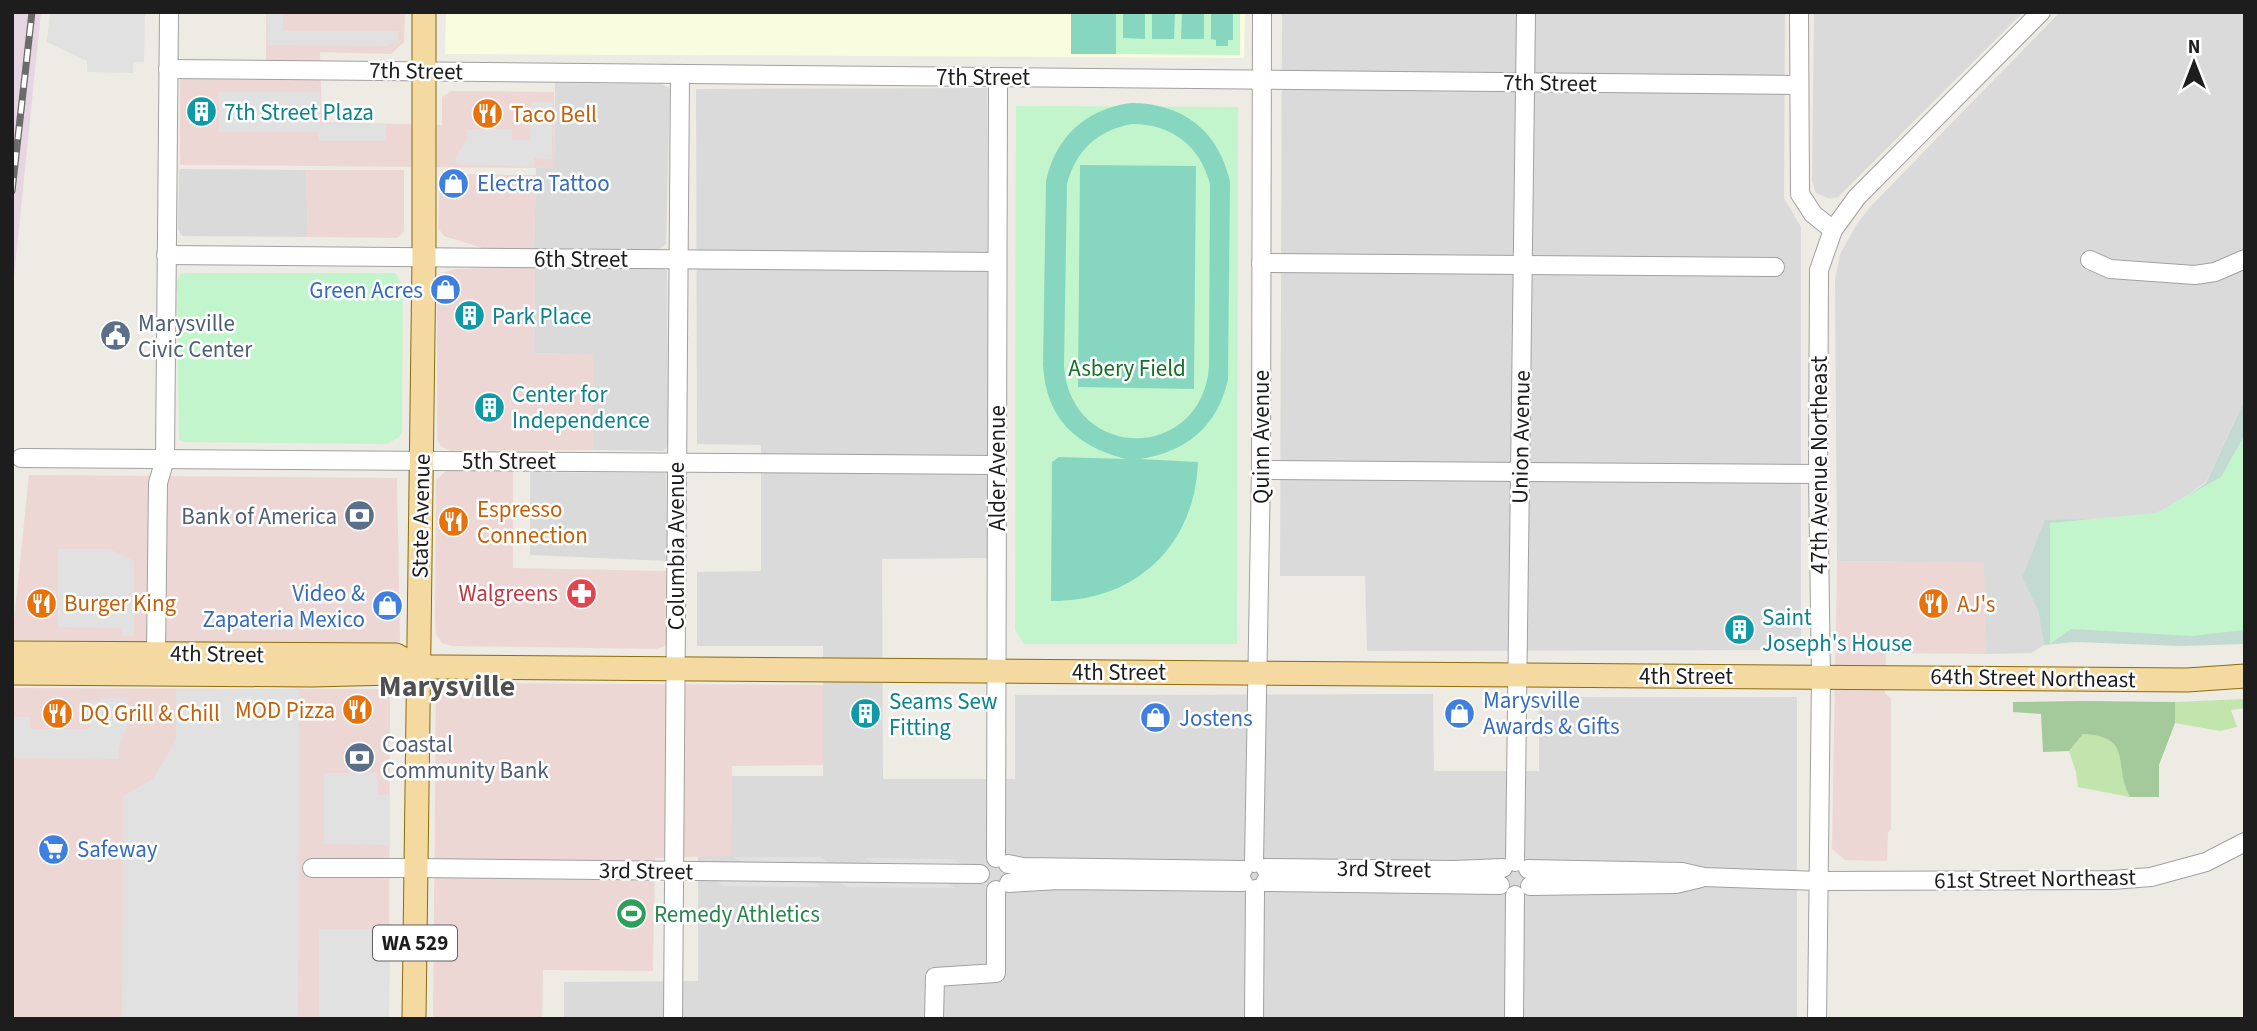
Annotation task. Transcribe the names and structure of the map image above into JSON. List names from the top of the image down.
{
  "streets": {
    "main road": [
      "State Avenue",
      "4th Street",
      "64th Street Northeast",
      "WA 529"
    ],
    "street": [
      "7th Street",
      "6th Street",
      "Quinn Avenue",
      "Union Avenue",
      "5th Street",
      "47th Avenue Northeast",
      "Alder Avenue",
      "Columbia Avenue",
      "3rd Street",
      "61st Street Northeast"
    ]
  },
  "crossings": [
    ["7th Street", "Quinn Avenue"],
    ["7th Street", "Union Avenue"],
    ["7th Street", "Alder Avenue"],
    ["7th Street", "State Avenue"],
    ["7th Street", "Columbia Avenue"],
    ["6th Street", "Alder Avenue"],
    ["6th Street", "State Avenue"],
    ["6th Street", "Columbia Avenue"],
    ["Quinn Avenue", "4th Street"],
    ["Quinn Avenue", "3rd Street"],
    ["Union Avenue", "4th Street"],
    ["Union Avenue", "3rd Street"],
    ["5th Street", "Alder Avenue"],
    ["5th Street", "State Avenue"],
    ["5th Street", "Columbia Avenue"],
    ["47th Avenue Northeast", "4th Street"],
    ["47th Avenue Northeast", "64th Street Northeast"],
    ["47th Avenue Northeast", "3rd Street"],
    ["47th Avenue Northeast", "61st Street Northeast"],
    ["Alder Avenue", "4th Street"],
    ["Alder Avenue", "3rd Street"],
    ["State Avenue", "4th Street"],
    ["State Avenue", "3rd Street"],
    ["Columbia Avenue", "4th Street"],
    ["Columbia Avenue", "3rd Street"],
    ["4th Street", "64th Street Northeast"],
    ["3rd Street", "61st Street Northeast"]
  ],
  "districts": ["Marysville"],
  "parks": ["Asbery Field"],
  "places": {
    "building": [
      "7th Street Plaza",
      "Park Place",
      "Center for Independence",
      "Saint Joseph's House",
      "Seams Sew Fitting"
    ],
    "restaurant": [
      "Taco Bell",
      "Espresso Connection",
      "Burger King",
      "AJ's",
      "MOD Pizza",
      "DQ Grill & Chill"
    ],
    "shop": [
      "Electra Tattoo",
      "Green Acres",
      "Video & Zapateria Mexico",
      "Marysville Awards & Gifts",
      "Jostens"
    ],
    "public building": ["Marysville Civic Center"],
    "bank": ["Bank of America", "Coastal Community Bank"],
    "pharmacy": ["Walgreens"],
    "supermarket": ["Safeway"],
    "sports": ["Remedy Athletics"]
  },
  "north": "top"
}
